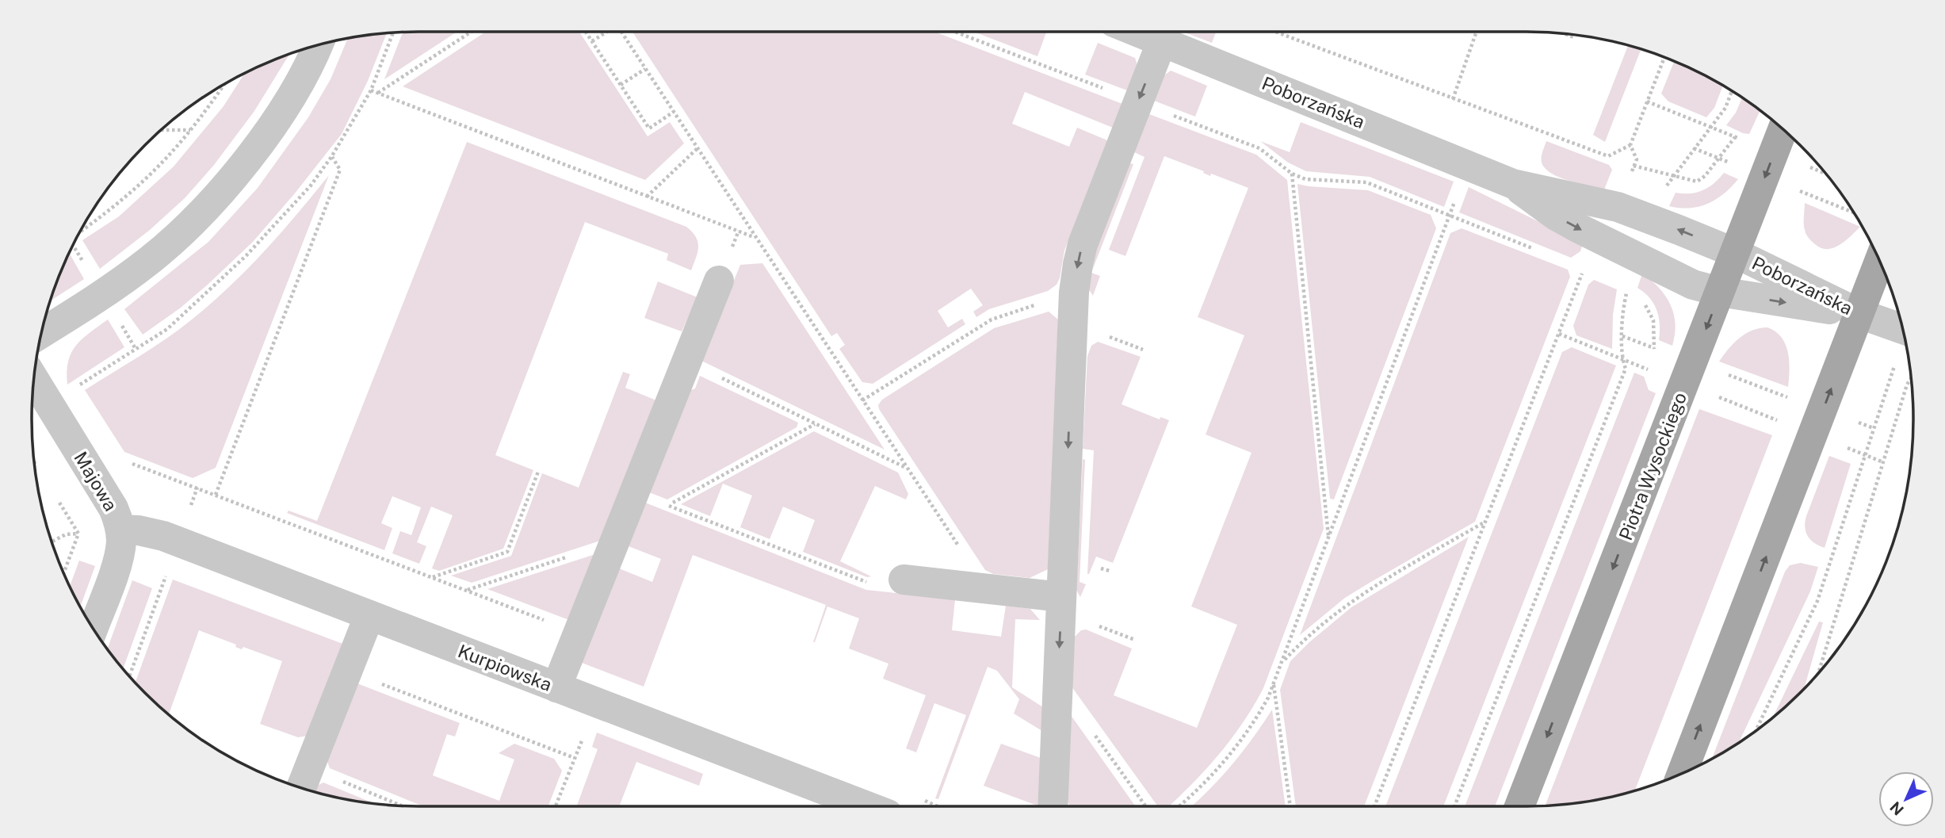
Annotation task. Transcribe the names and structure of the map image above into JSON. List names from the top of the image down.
{
  "streets": {
    "main road": ["Piotra Wysockiego"],
    "street": ["Poborzańska", "Majowa", "Kurpiowska"]
  },
  "crossings": [
    ["Poborzańska", "Piotra Wysockiego"],
    ["Majowa", "Kurpiowska"]
  ],
  "north": "bottom left"
}
